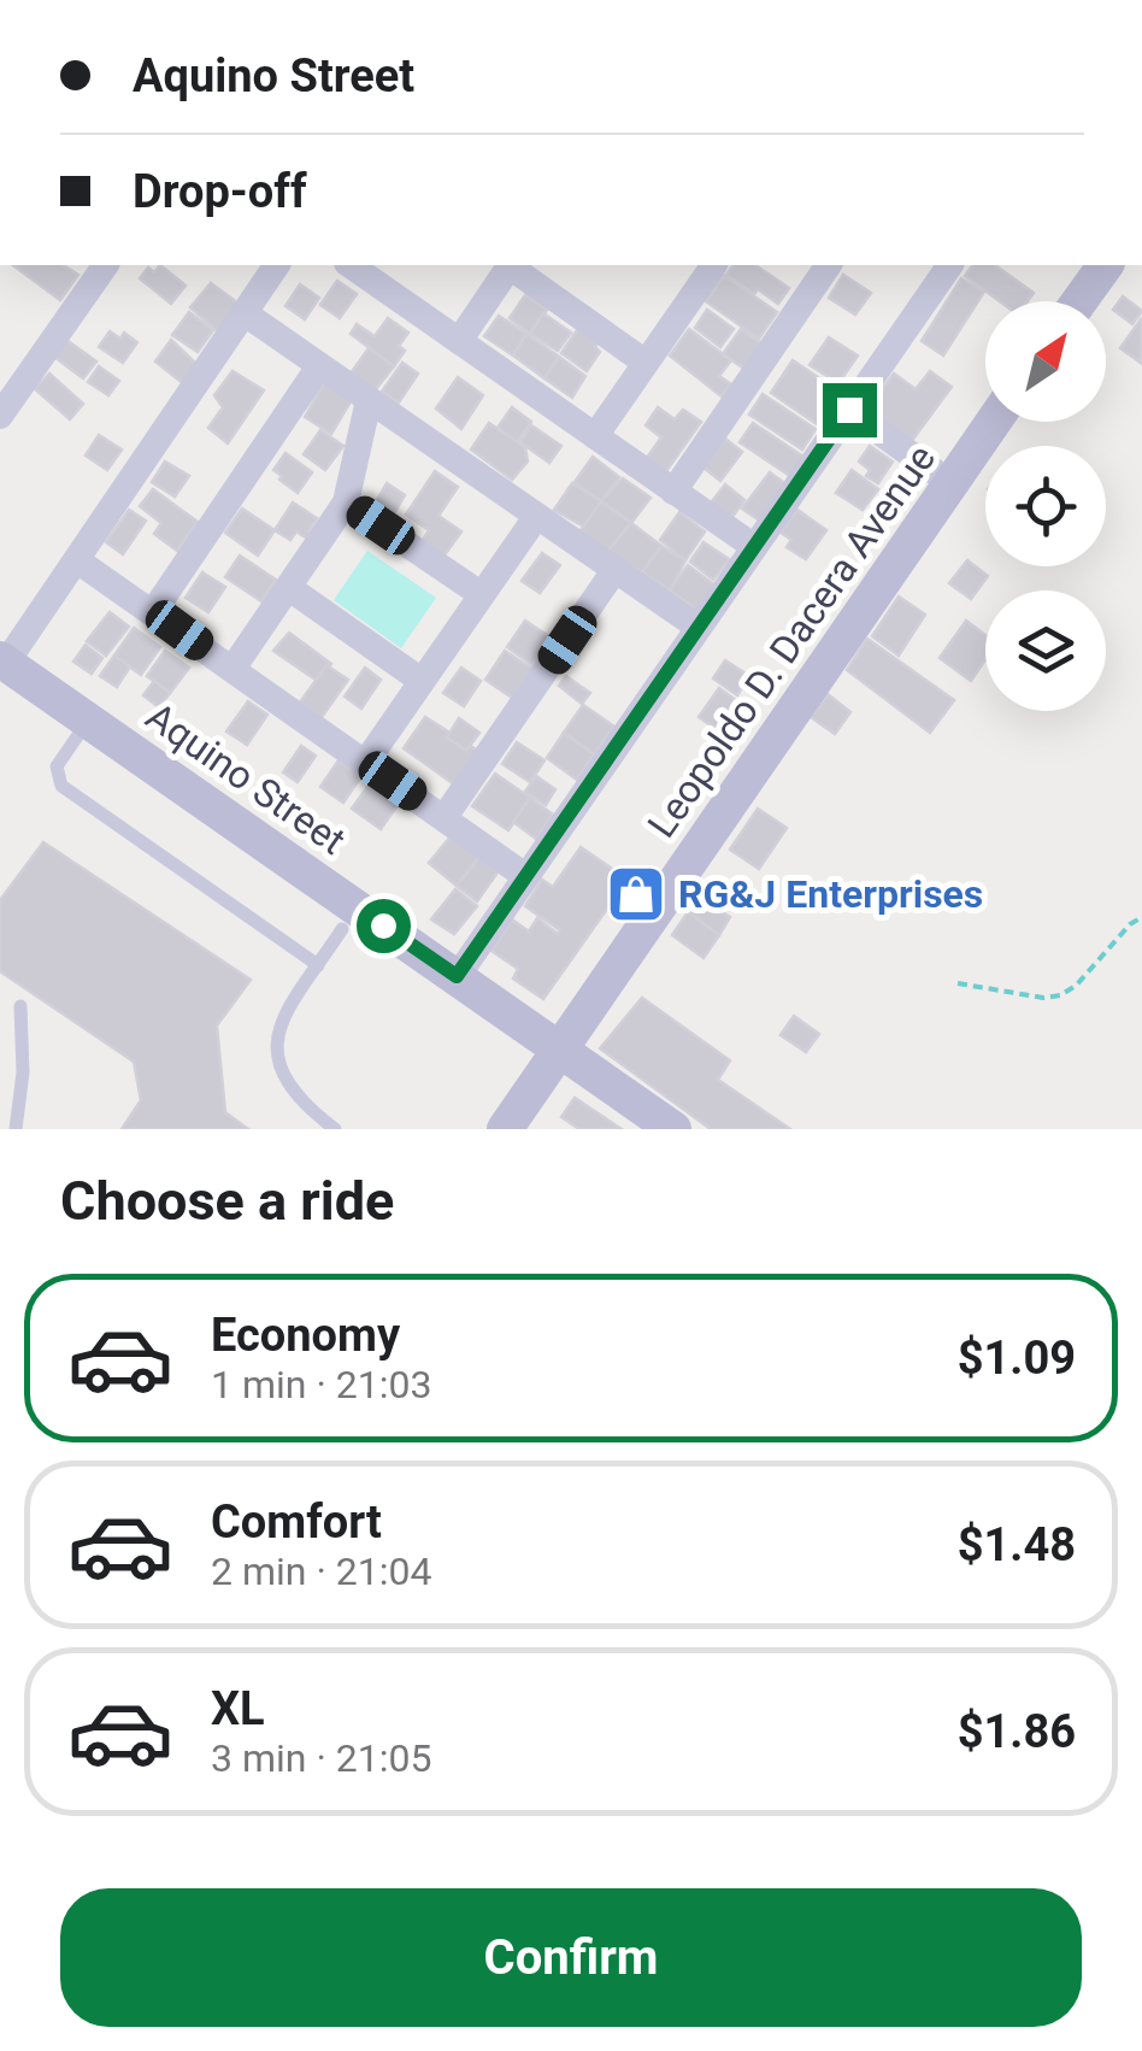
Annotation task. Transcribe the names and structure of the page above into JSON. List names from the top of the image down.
{
  "streets": {
    "main road": ["Leopoldo D. Dacera Avenue", "Aquino Street"]
  },
  "crossings": [
    ["Leopoldo D. Dacera Avenue", "Aquino Street"]
  ],
  "places": {
    "shop": ["RG&J Enterprises"]
  },
  "north": "top right",
  "page": {
    "banner": ["Aquino Street", "Drop-off"],
    "heading": "Choose a ride",
    "list": [
      {
        "name": "Economy",
        "note": "1 min · 21:03",
        "value": "$1.09"
      },
      {
        "name": "Comfort",
        "note": "2 min · 21:04",
        "value": "$1.48"
      },
      {
        "name": "XL",
        "note": "3 min · 21:05",
        "value": "$1.86"
      }
    ],
    "buttons": "Confirm"
  }
}
